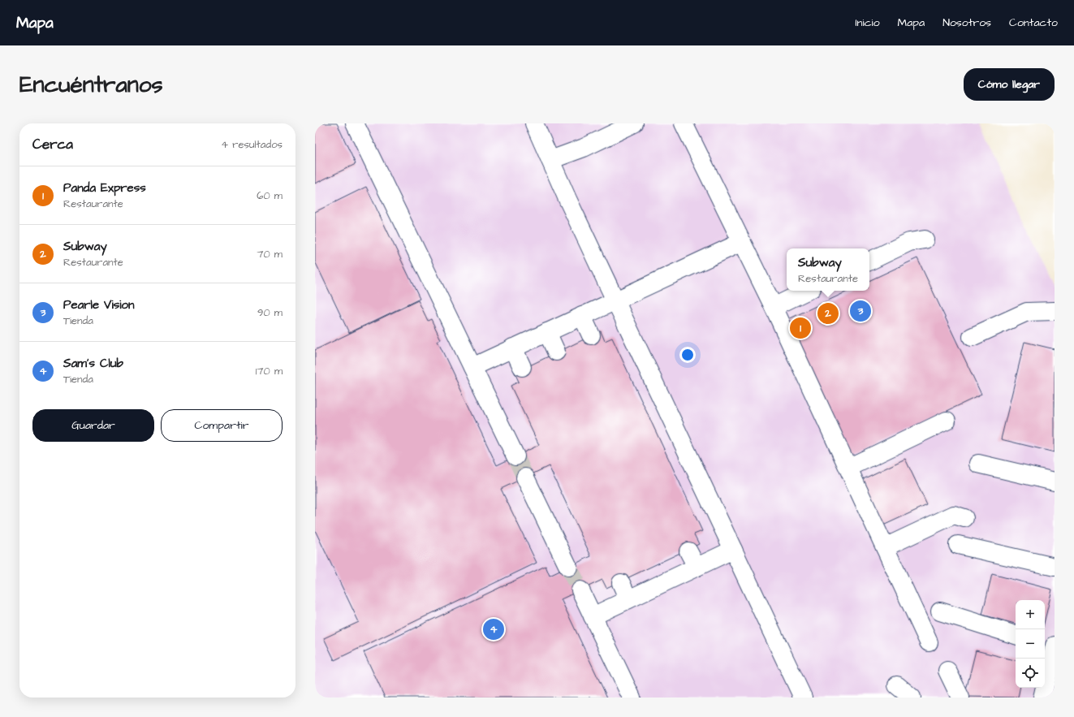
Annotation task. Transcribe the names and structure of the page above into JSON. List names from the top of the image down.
{
  "page": {
    "header": "Mapa",
    "nav": [
      "Inicio",
      "Mapa",
      "Nosotros",
      "Contacto"
    ],
    "buttons": [
      "Cómo llegar",
      ["Guardar", "Compartir"]
    ],
    "title": "Encuéntranos",
    "heading": ["Cerca", "4 resultados"],
    "list": [
      {
        "mark": "1",
        "name": "Panda Express",
        "note": "Restaurante",
        "value": "60 m"
      },
      {
        "mark": "2",
        "name": "Subway",
        "note": "Restaurante",
        "value": "70 m"
      },
      {
        "mark": "3",
        "name": "Pearle Vision",
        "note": "Tienda",
        "value": "90 m"
      },
      {
        "mark": "4",
        "name": "Sam's Club",
        "note": "Tienda",
        "value": "170 m"
      }
    ],
    "popup": ["Subway", "Restaurante"],
    "pins": [
      "3",
      "2",
      "1",
      "4"
    ],
    "map_buttons": ["+", "−"]
  }
}
